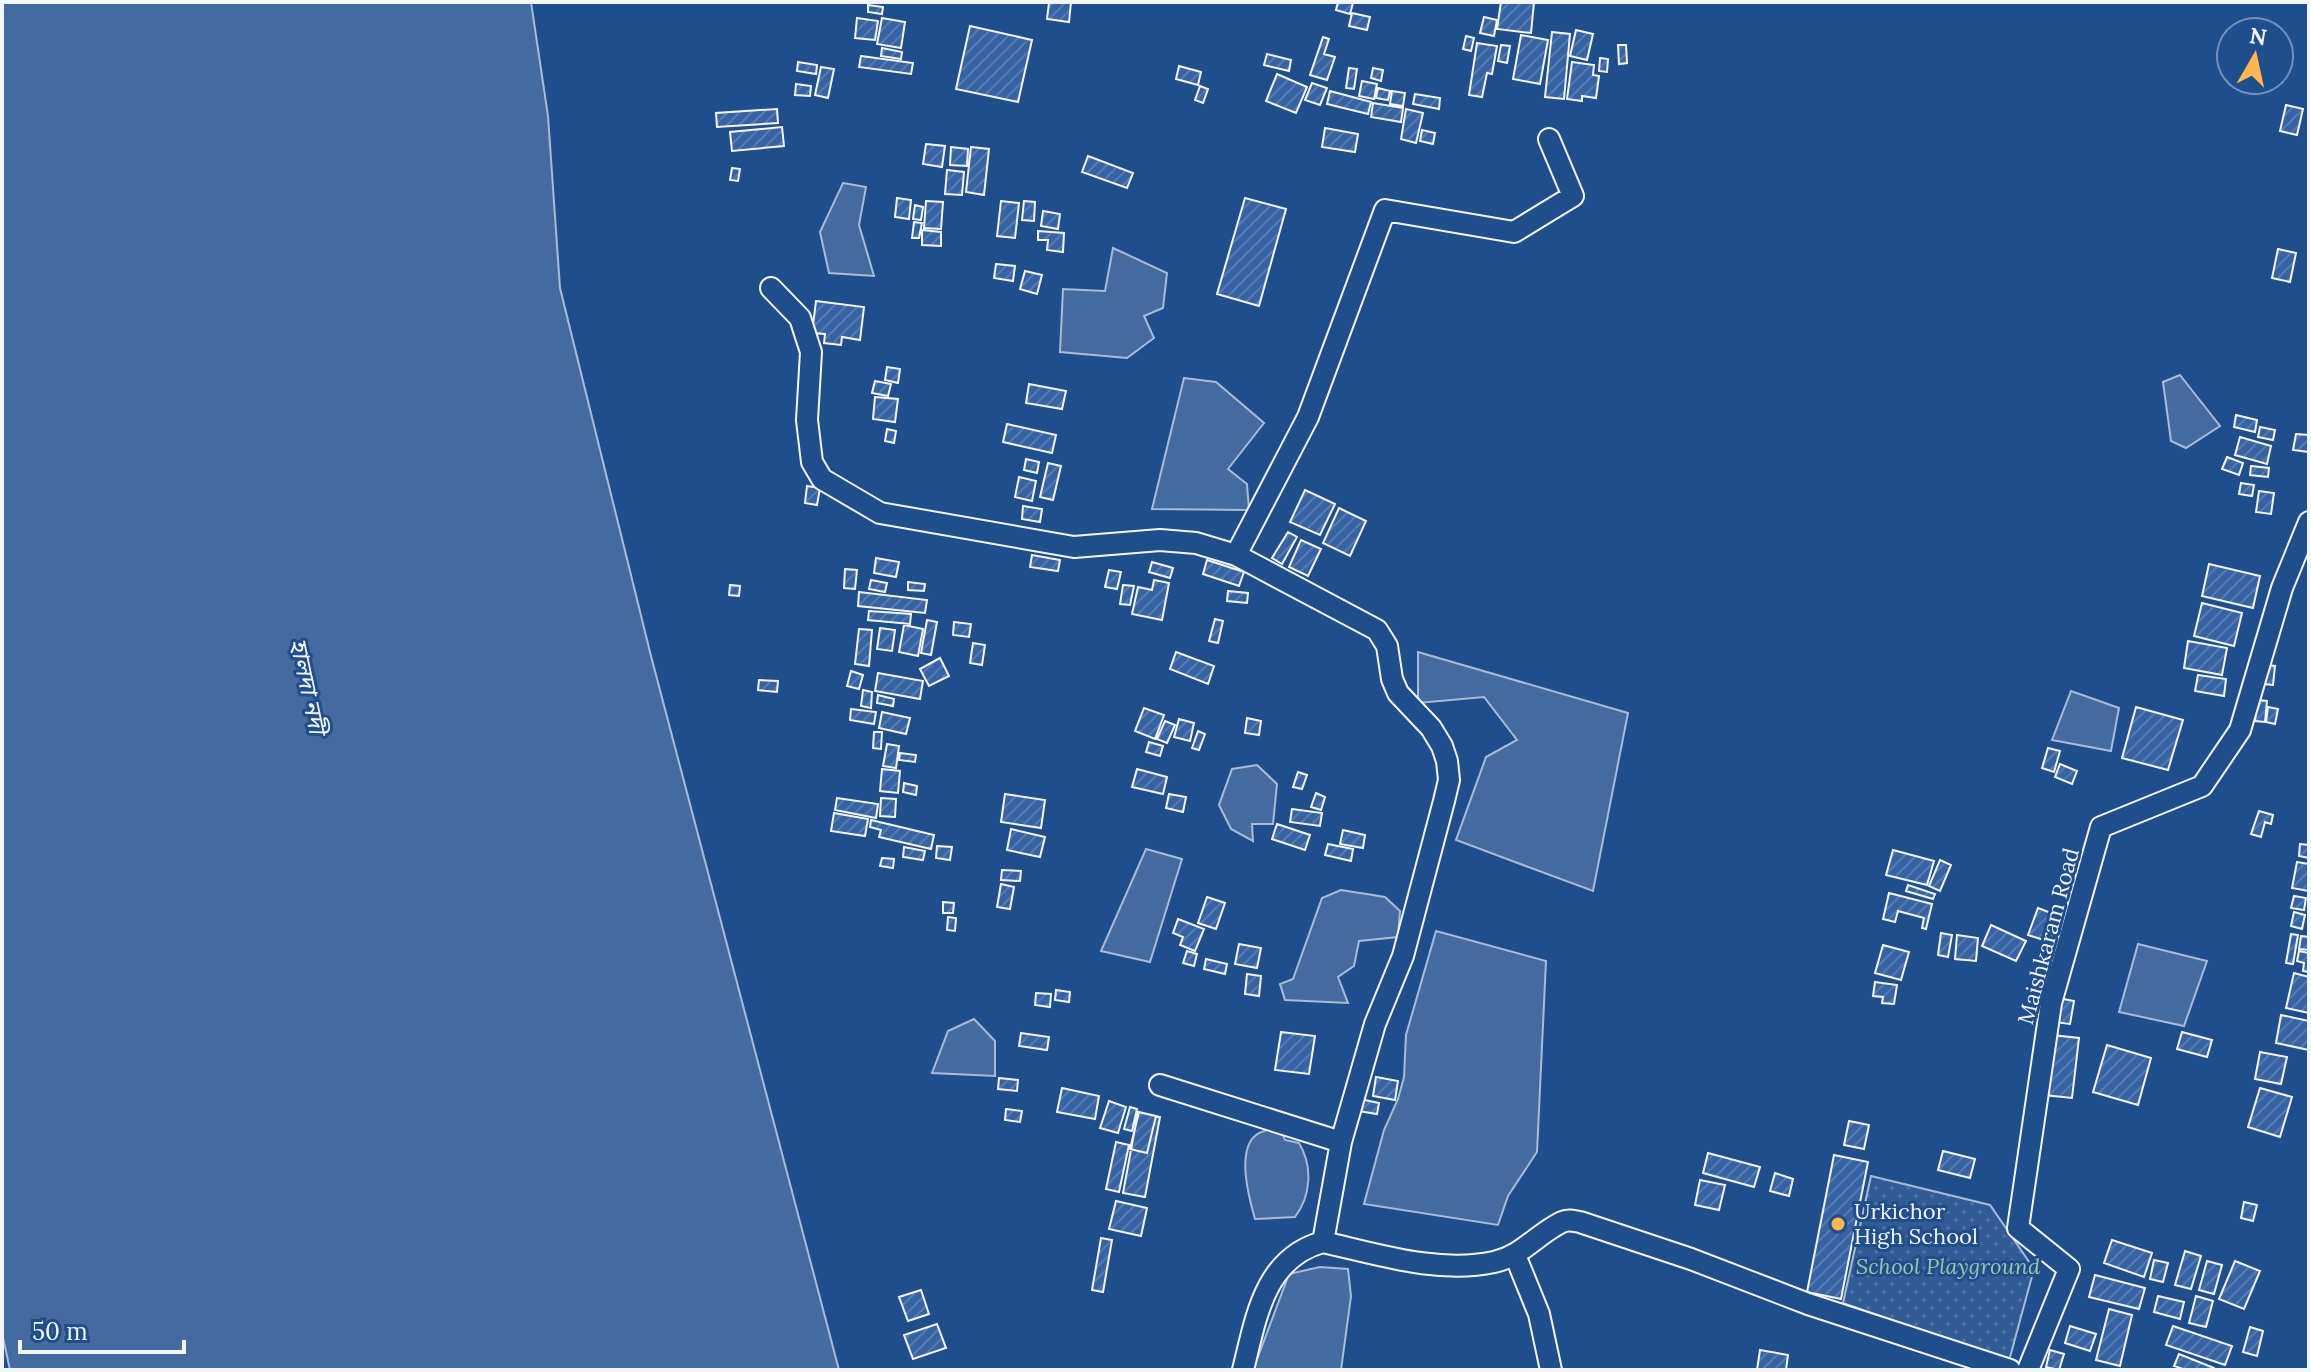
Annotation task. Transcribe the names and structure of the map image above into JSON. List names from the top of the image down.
{
  "streets": {
    "street": ["Maishkaram Road"]
  },
  "water": ["হালদা নদী"],
  "parks": ["School Playground"],
  "places": ["Urkichor High School"],
  "scale_bar": "50 m",
  "north": "top"
}
